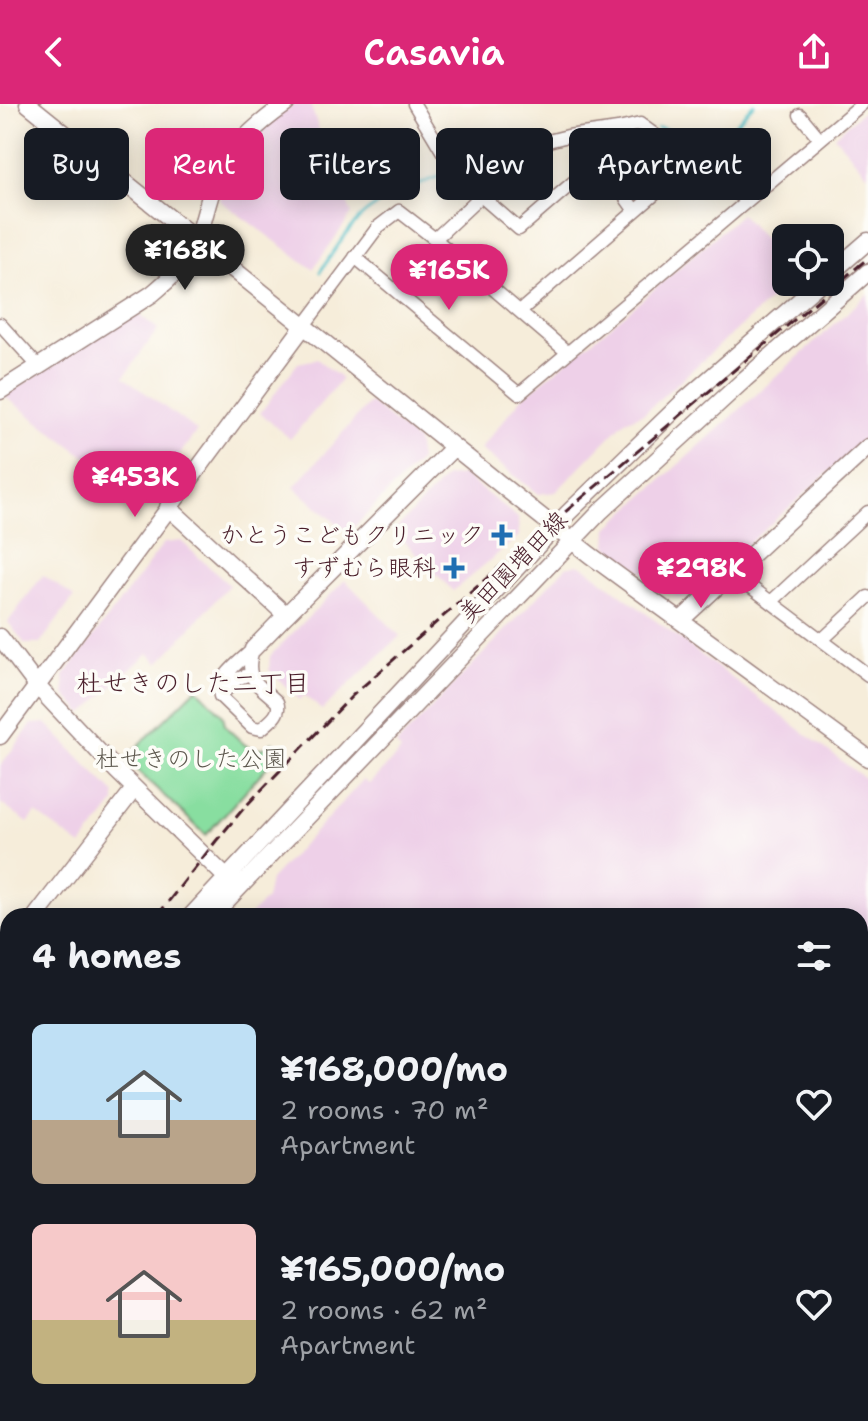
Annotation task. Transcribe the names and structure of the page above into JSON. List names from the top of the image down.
{
  "streets": {
    "street": ["美田園増田線"]
  },
  "districts": ["杜せきのした二丁目"],
  "parks": ["杜せきのした公園"],
  "places": {
    "health": ["かとうこどもクリニック", "すずむら眼科"]
  },
  "page": {
    "header": "Casavia",
    "chip": [
      "Buy",
      "Rent",
      "Filters",
      "New",
      "Apartment"
    ],
    "price": [
      "¥168K",
      "¥165K",
      "¥453K",
      "¥298K"
    ],
    "heading": "4 homes",
    "list": [
      {
        "name": "¥168,000/mo",
        "note": "2 rooms · 70 m² · Apartment"
      },
      {
        "name": "¥165,000/mo",
        "note": "2 rooms · 62 m² · Apartment"
      }
    ]
  }
}
